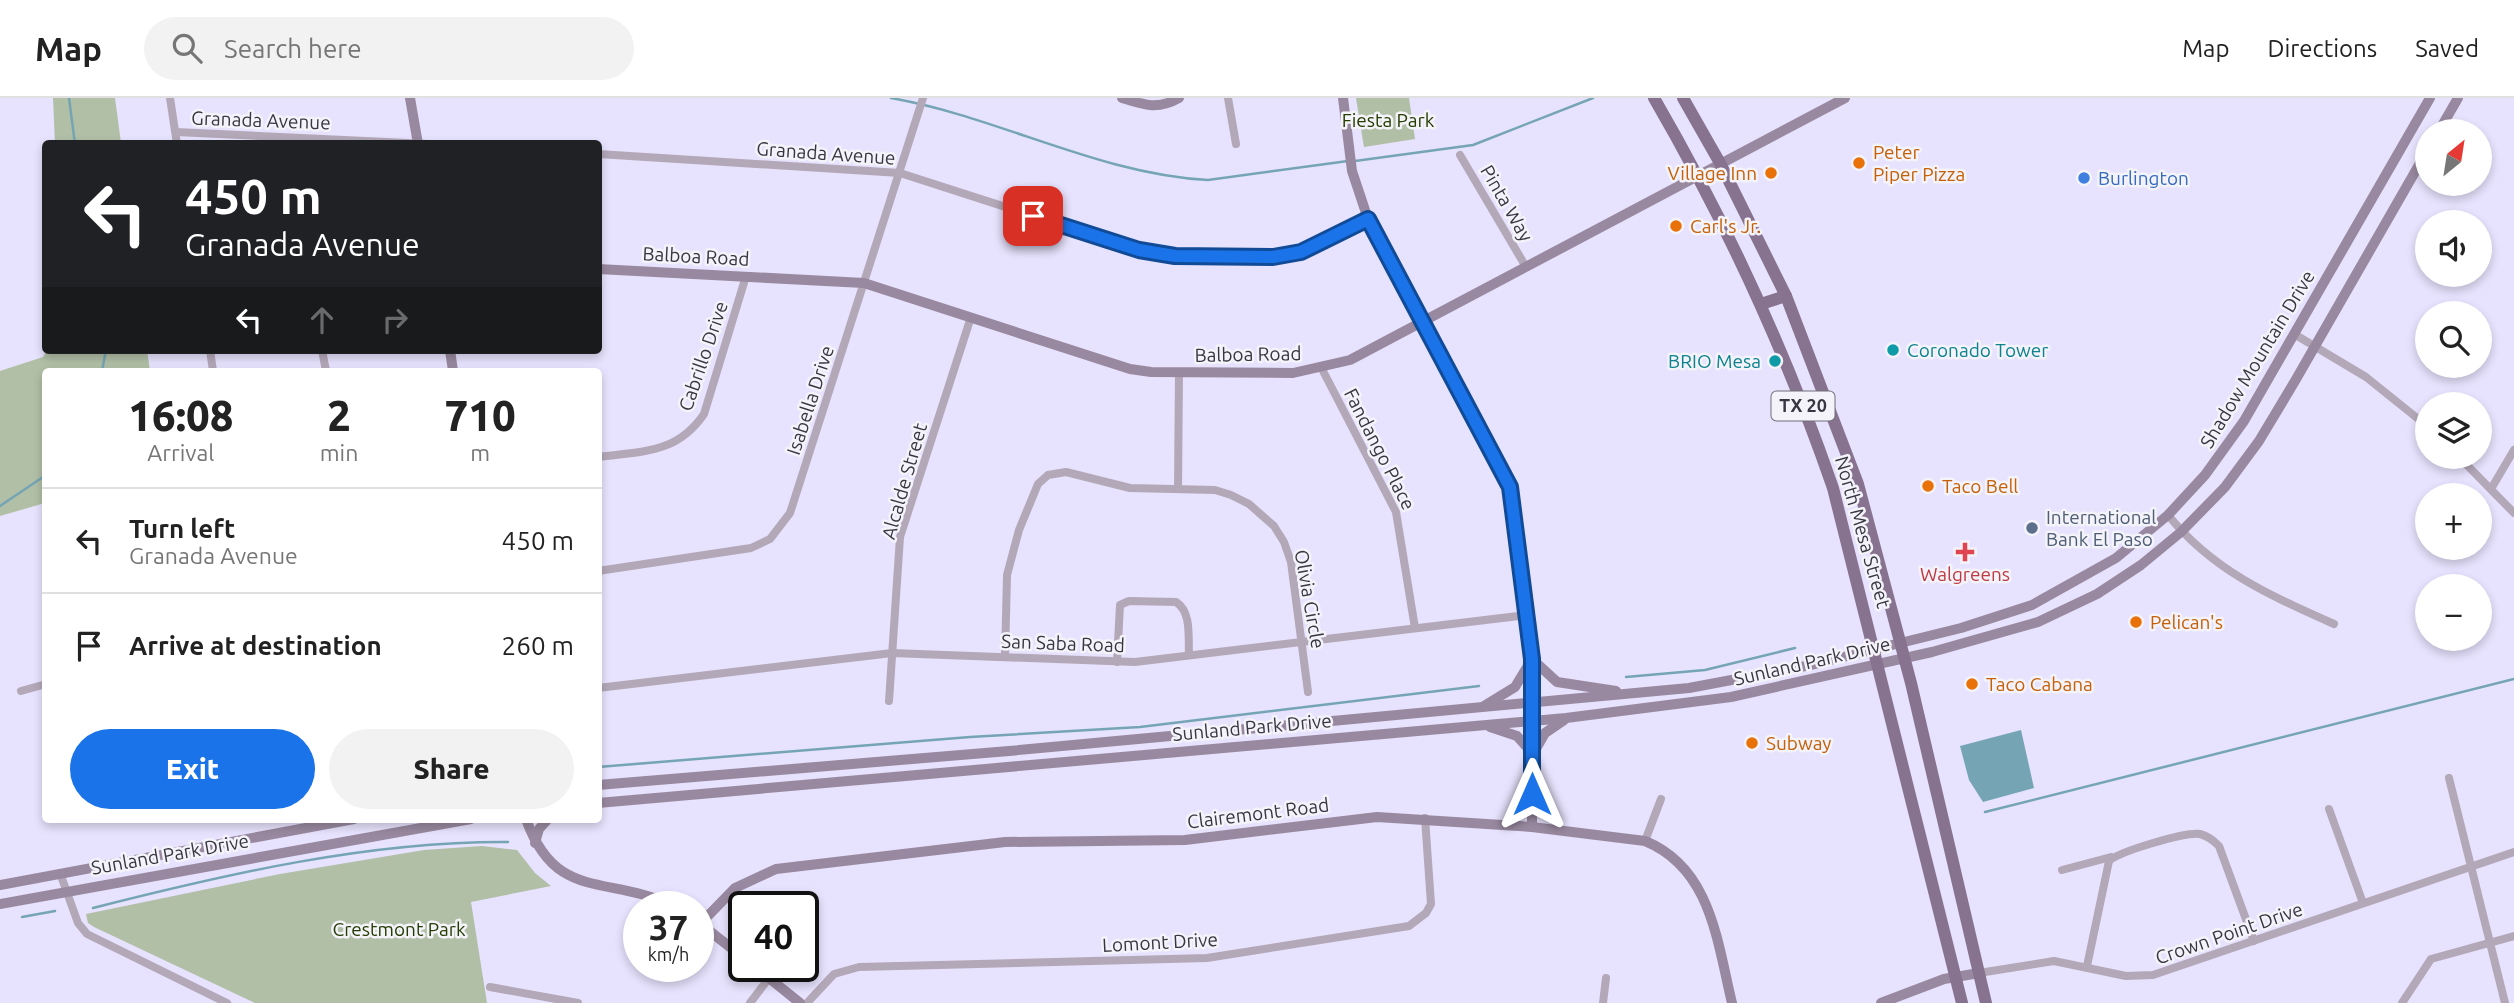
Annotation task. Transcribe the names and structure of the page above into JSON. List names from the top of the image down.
{
  "streets": {
    "main road": [
      "Balboa Road",
      "Shadow Mountain Drive",
      "TX 20",
      "North Mesa Street",
      "Sunland Park Drive",
      "Clairemont Road"
    ],
    "street": [
      "Granada Avenue",
      "Pinta Way",
      "Cabrillo Drive",
      "Isabella Drive",
      "Fandango Place",
      "Alcalde Street",
      "Olivia Circle",
      "San Saba Road",
      "Crown Point Drive",
      "Lomont Drive"
    ]
  },
  "crossings": [
    ["Granada Avenue", "Isabella Drive"],
    ["Pinta Way", "Balboa Road"],
    ["Balboa Road", "Cabrillo Drive"],
    ["Balboa Road", "Isabella Drive"],
    ["Balboa Road", "Fandango Place"],
    ["Balboa Road", "Alcalde Street"],
    ["Balboa Road", "North Mesa Street"],
    ["Shadow Mountain Drive", "North Mesa Street"],
    ["Shadow Mountain Drive", "Sunland Park Drive"],
    ["Fandango Place", "San Saba Road"],
    ["Alcalde Street", "San Saba Road"],
    ["North Mesa Street", "Sunland Park Drive"],
    ["North Mesa Street", "Crown Point Drive"],
    ["Olivia Circle", "San Saba Road"],
    ["Clairemont Road", "Lomont Drive"]
  ],
  "parks": ["Fiesta Park", "Crestmont Park"],
  "places": {
    "other": [
      "Peter Piper Pizza",
      "Village Inn",
      "Burlington",
      "Carl's Jr.",
      "Coronado Tower",
      "BRIO Mesa",
      "Taco Bell",
      "International Bank El Paso",
      "Pelican's",
      "Taco Cabana",
      "Subway"
    ],
    "health": ["Walgreens"]
  },
  "north": "top right",
  "page": {
    "header": "Map",
    "search": "Search here",
    "nav": ["Map", "Directions", "Saved"],
    "map_buttons": ["+", "−"],
    "turn": ["450 m", "Granada Avenue"],
    "eta": [
      "16:08",
      "Arrival",
      "2",
      "min",
      "710",
      "m"
    ],
    "list": [
      {
        "name": "Turn left",
        "note": "Granada Avenue",
        "value": "450 m"
      },
      {
        "name": "Arrive at destination",
        "value": "260 m"
      }
    ],
    "buttons": ["Exit", "Share"],
    "speed": "37 km/h",
    "limit": "40"
  }
}
